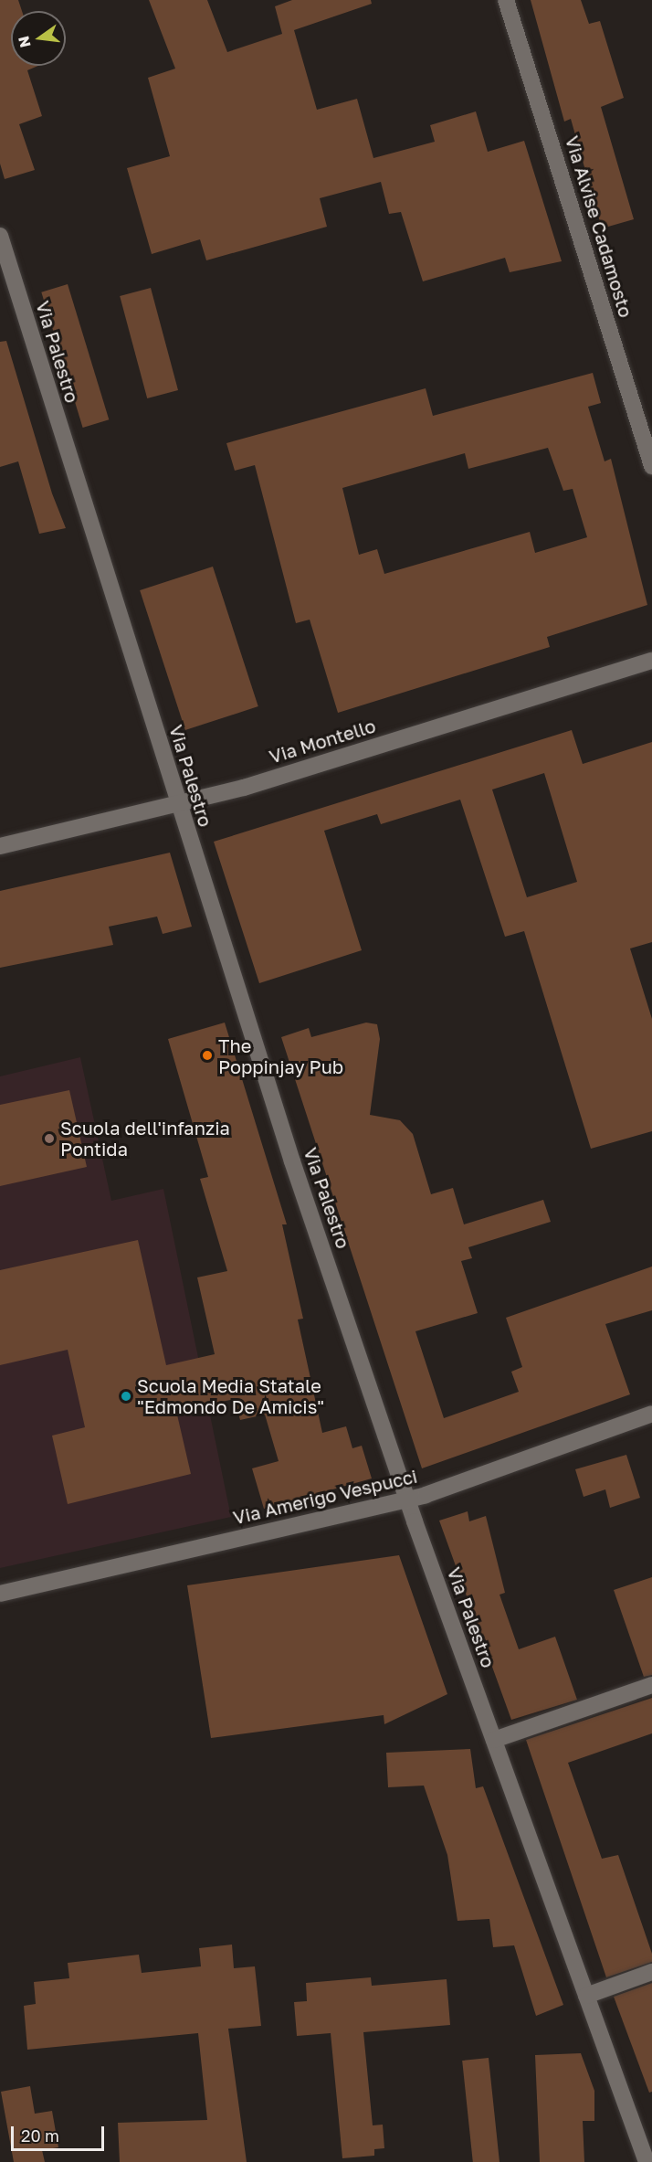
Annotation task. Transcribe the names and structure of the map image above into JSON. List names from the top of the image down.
{
  "streets": {
    "street": [
      "Via Alvise Cadamosto",
      "Via Palestro",
      "Via Montello",
      "Via Amerigo Vespucci"
    ]
  },
  "crossings": [
    ["Via Palestro", "Via Montello"],
    ["Via Palestro", "Via Amerigo Vespucci"]
  ],
  "places": ["The Poppinjay Pub", "Scuola dell'infanzia Pontida", "Scuola Media Statale \"Edmondo De Amicis\""],
  "scale_bar": "20 m",
  "north": "left"
}
